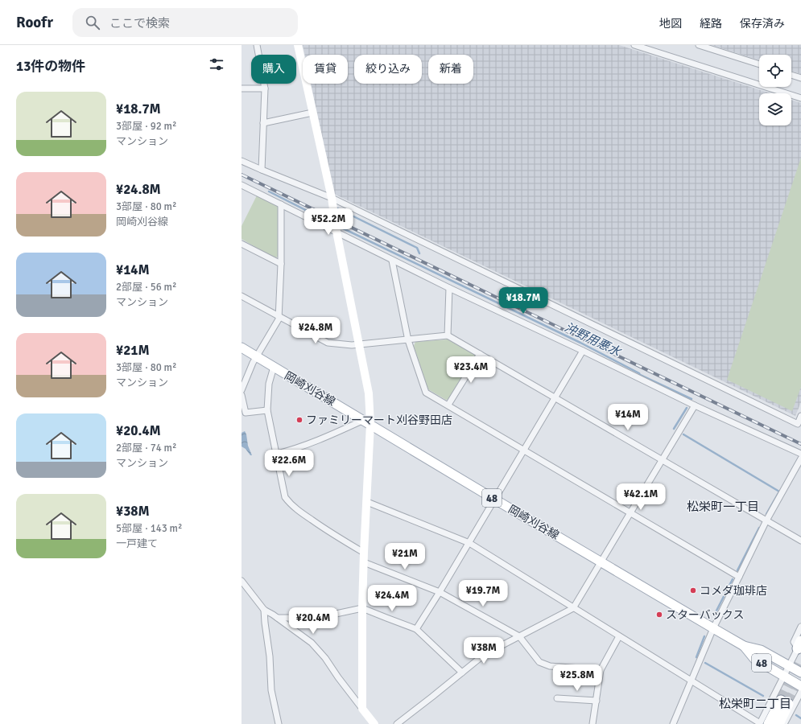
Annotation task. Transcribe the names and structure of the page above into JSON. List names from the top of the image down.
{
  "streets": {
    "main road": ["岡崎刈谷線", "48"]
  },
  "districts": ["松栄町一丁目", "松栄町二丁目"],
  "water": ["沖野用悪水"],
  "places": ["ファミリーマート刈谷野田店", "コメダ珈琲店", "スターバックス"],
  "page": {
    "header": "Roofr",
    "search": "ここで検索",
    "nav": ["地図", "経路", "保存済み"],
    "heading": "13件の物件",
    "chip": [
      "購入",
      "賃貸",
      "絞り込み",
      "新着"
    ],
    "list": [
      {
        "name": "¥18.7M",
        "note": "3部屋 · 92 m² · マンション"
      },
      {
        "name": "¥24.8M",
        "note": "3部屋 · 80 m² · 岡崎刈谷線"
      },
      {
        "name": "¥14M",
        "note": "2部屋 · 56 m² · マンション"
      },
      {
        "name": "¥21M",
        "note": "3部屋 · 80 m² · マンション"
      },
      {
        "name": "¥20.4M",
        "note": "2部屋 · 74 m² · マンション"
      },
      {
        "name": "¥38M",
        "note": "5部屋 · 143 m² · 一戸建て"
      }
    ],
    "price": [
      "¥52.2M",
      "¥18.7M",
      "¥24.8M",
      "¥23.4M",
      "¥14M",
      "¥22.6M",
      "¥42.1M",
      "¥21M",
      "¥19.7M",
      "¥24.4M",
      "¥20.4M",
      "¥38M",
      "¥25.8M"
    ]
  }
}
